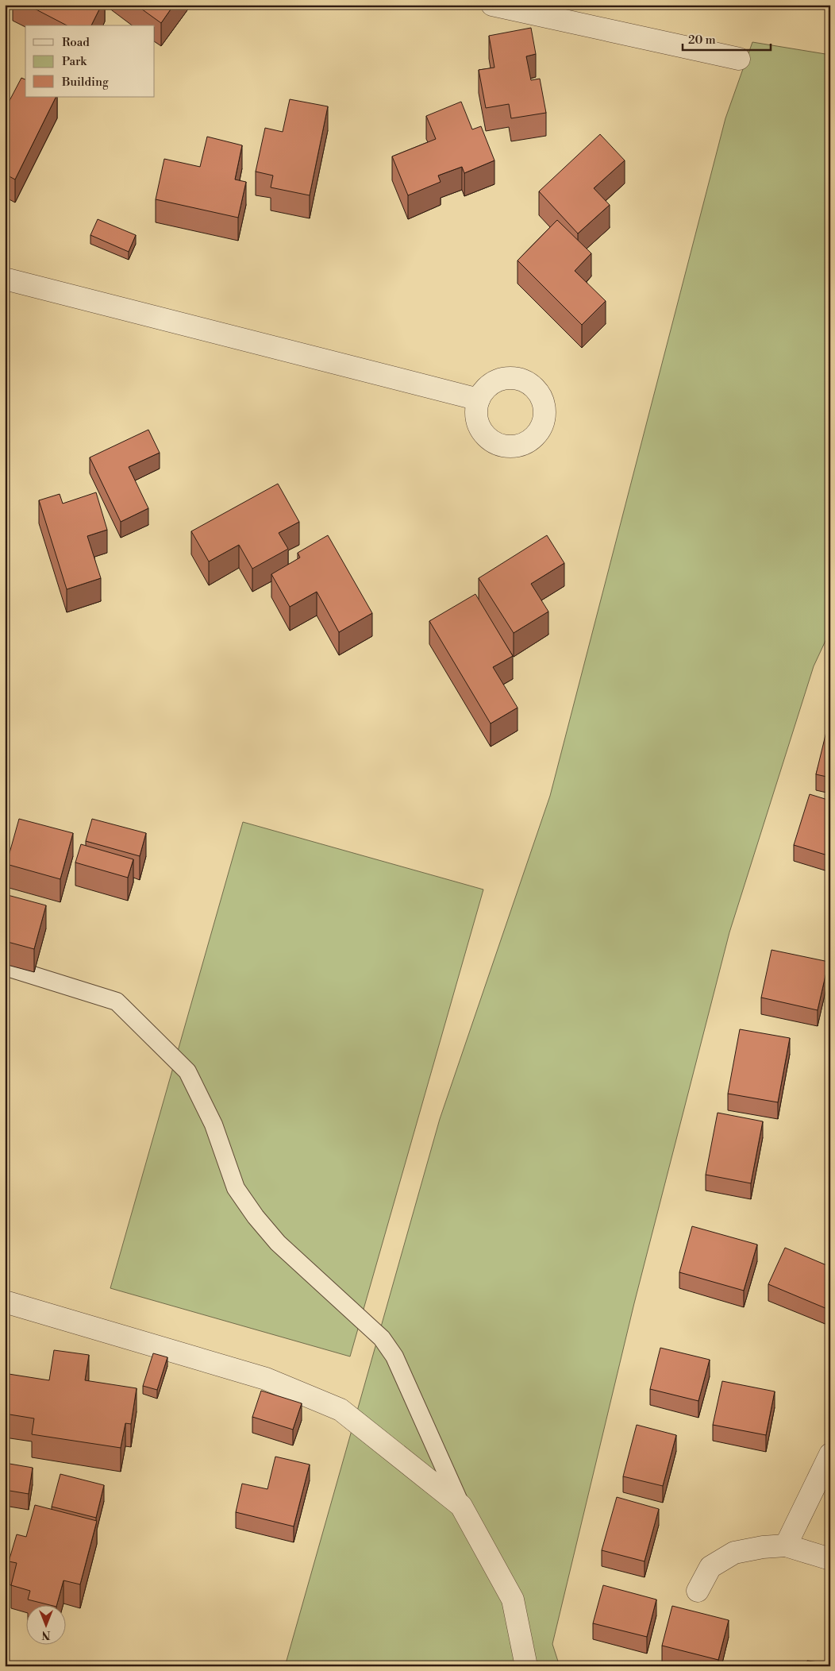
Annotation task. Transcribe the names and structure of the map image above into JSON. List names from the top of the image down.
{
  "legend": ["Road", "Park", "Building"],
  "scale_bar": "20 m",
  "north": "bottom"
}
